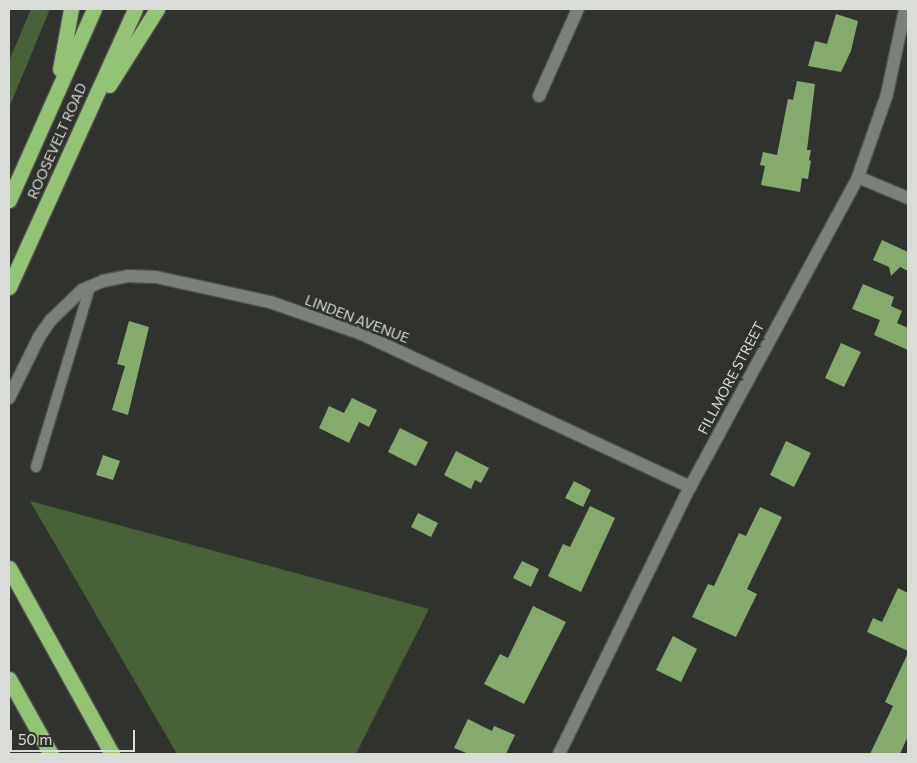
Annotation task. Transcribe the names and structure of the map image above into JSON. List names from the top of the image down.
{
  "streets": {
    "highway": ["ROOSEVELT ROAD"],
    "street": ["LINDEN AVENUE", "FILLMORE STREET"]
  },
  "crossings": [
    ["LINDEN AVENUE", "FILLMORE STREET"]
  ],
  "scale_bar": "50 m"
}
